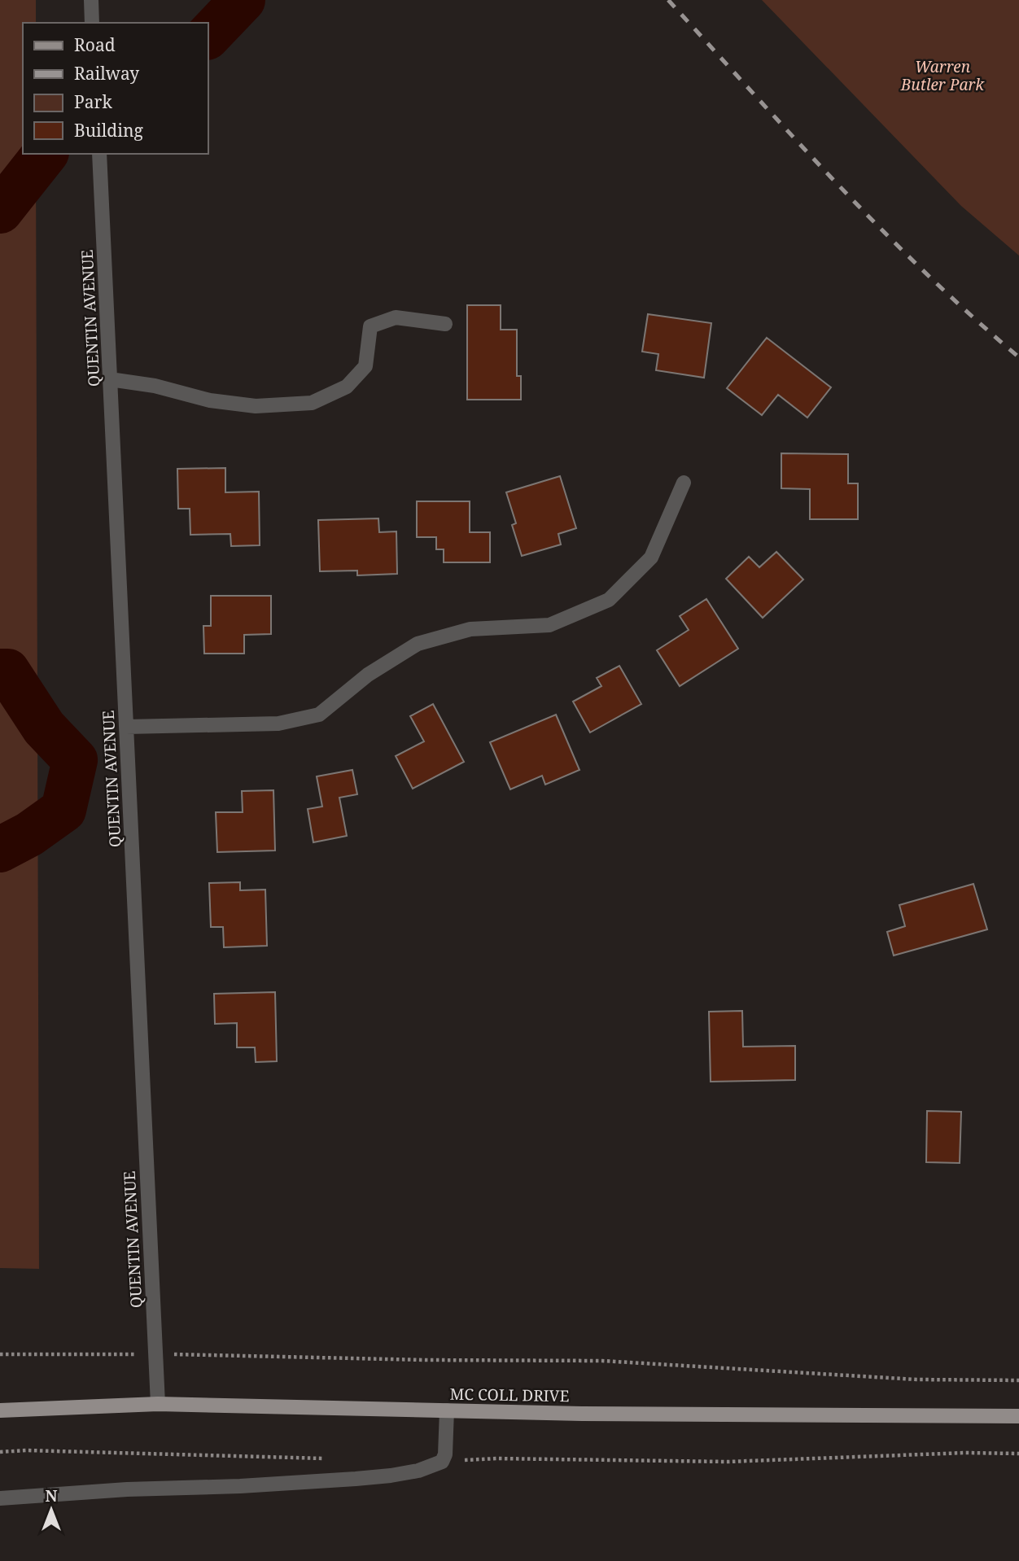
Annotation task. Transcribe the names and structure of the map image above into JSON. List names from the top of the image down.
{
  "streets": {
    "main road": ["MC COLL DRIVE"],
    "street": ["QUENTIN AVENUE"]
  },
  "crossings": [
    ["QUENTIN AVENUE", "MC COLL DRIVE"]
  ],
  "parks": ["Warren Butler Park"],
  "legend": [
    "Road",
    "Railway",
    "Park",
    "Building"
  ],
  "north": "top"
}
